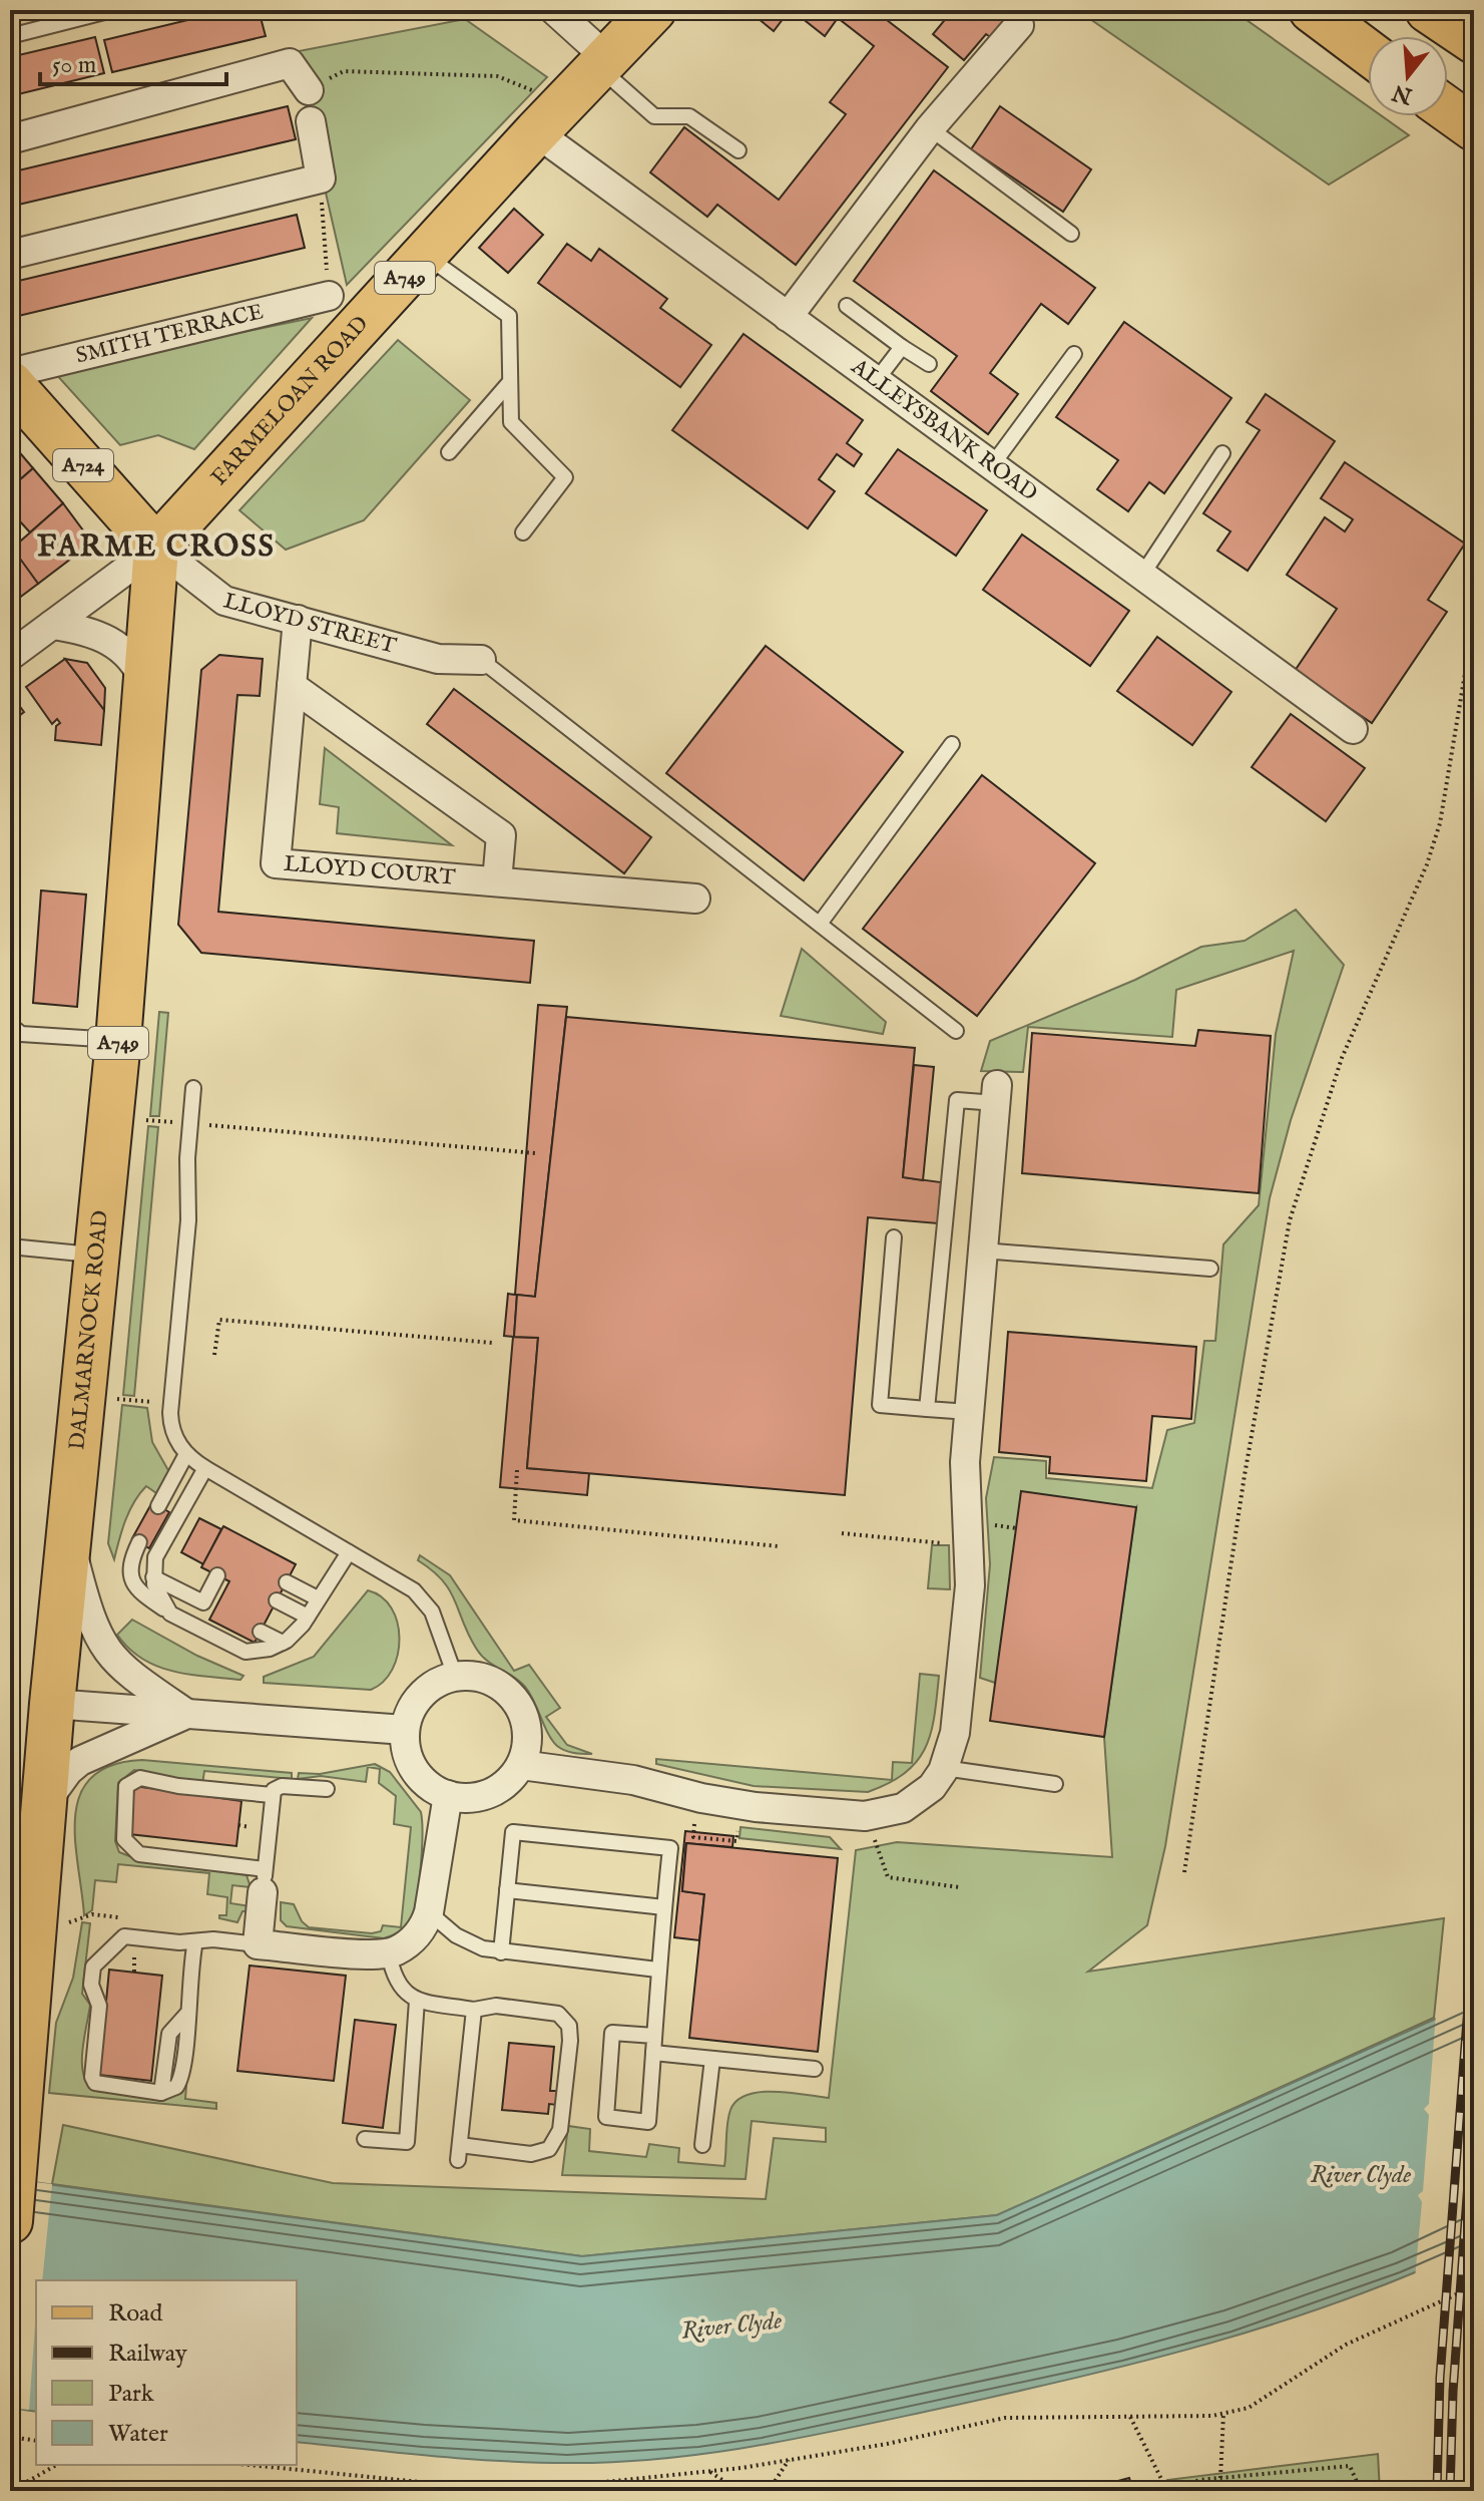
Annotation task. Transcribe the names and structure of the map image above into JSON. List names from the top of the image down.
{
  "streets": {
    "main road": [
      "A749",
      "FARMELOAN ROAD",
      "A724",
      "DALMARNOCK ROAD"
    ],
    "street": [
      "SMITH TERRACE",
      "ALLEYSBANK ROAD",
      "LLOYD STREET",
      "LLOYD COURT"
    ]
  },
  "crossings": [
    ["A749", "DALMARNOCK ROAD"],
    ["FARMELOAN ROAD", "ALLEYSBANK ROAD"],
    ["FARMELOAN ROAD", "A724"],
    ["FARMELOAN ROAD", "LLOYD STREET"],
    ["FARMELOAN ROAD", "DALMARNOCK ROAD"],
    ["A724", "LLOYD STREET"],
    ["A724", "DALMARNOCK ROAD"],
    ["LLOYD STREET", "LLOYD COURT"],
    ["LLOYD STREET", "DALMARNOCK ROAD"]
  ],
  "districts": ["FARME CROSS"],
  "water": ["River Clyde"],
  "legend": [
    "Road",
    "Railway",
    "Park",
    "Water"
  ],
  "scale_bar": "50 m",
  "north": "bottom"
}
